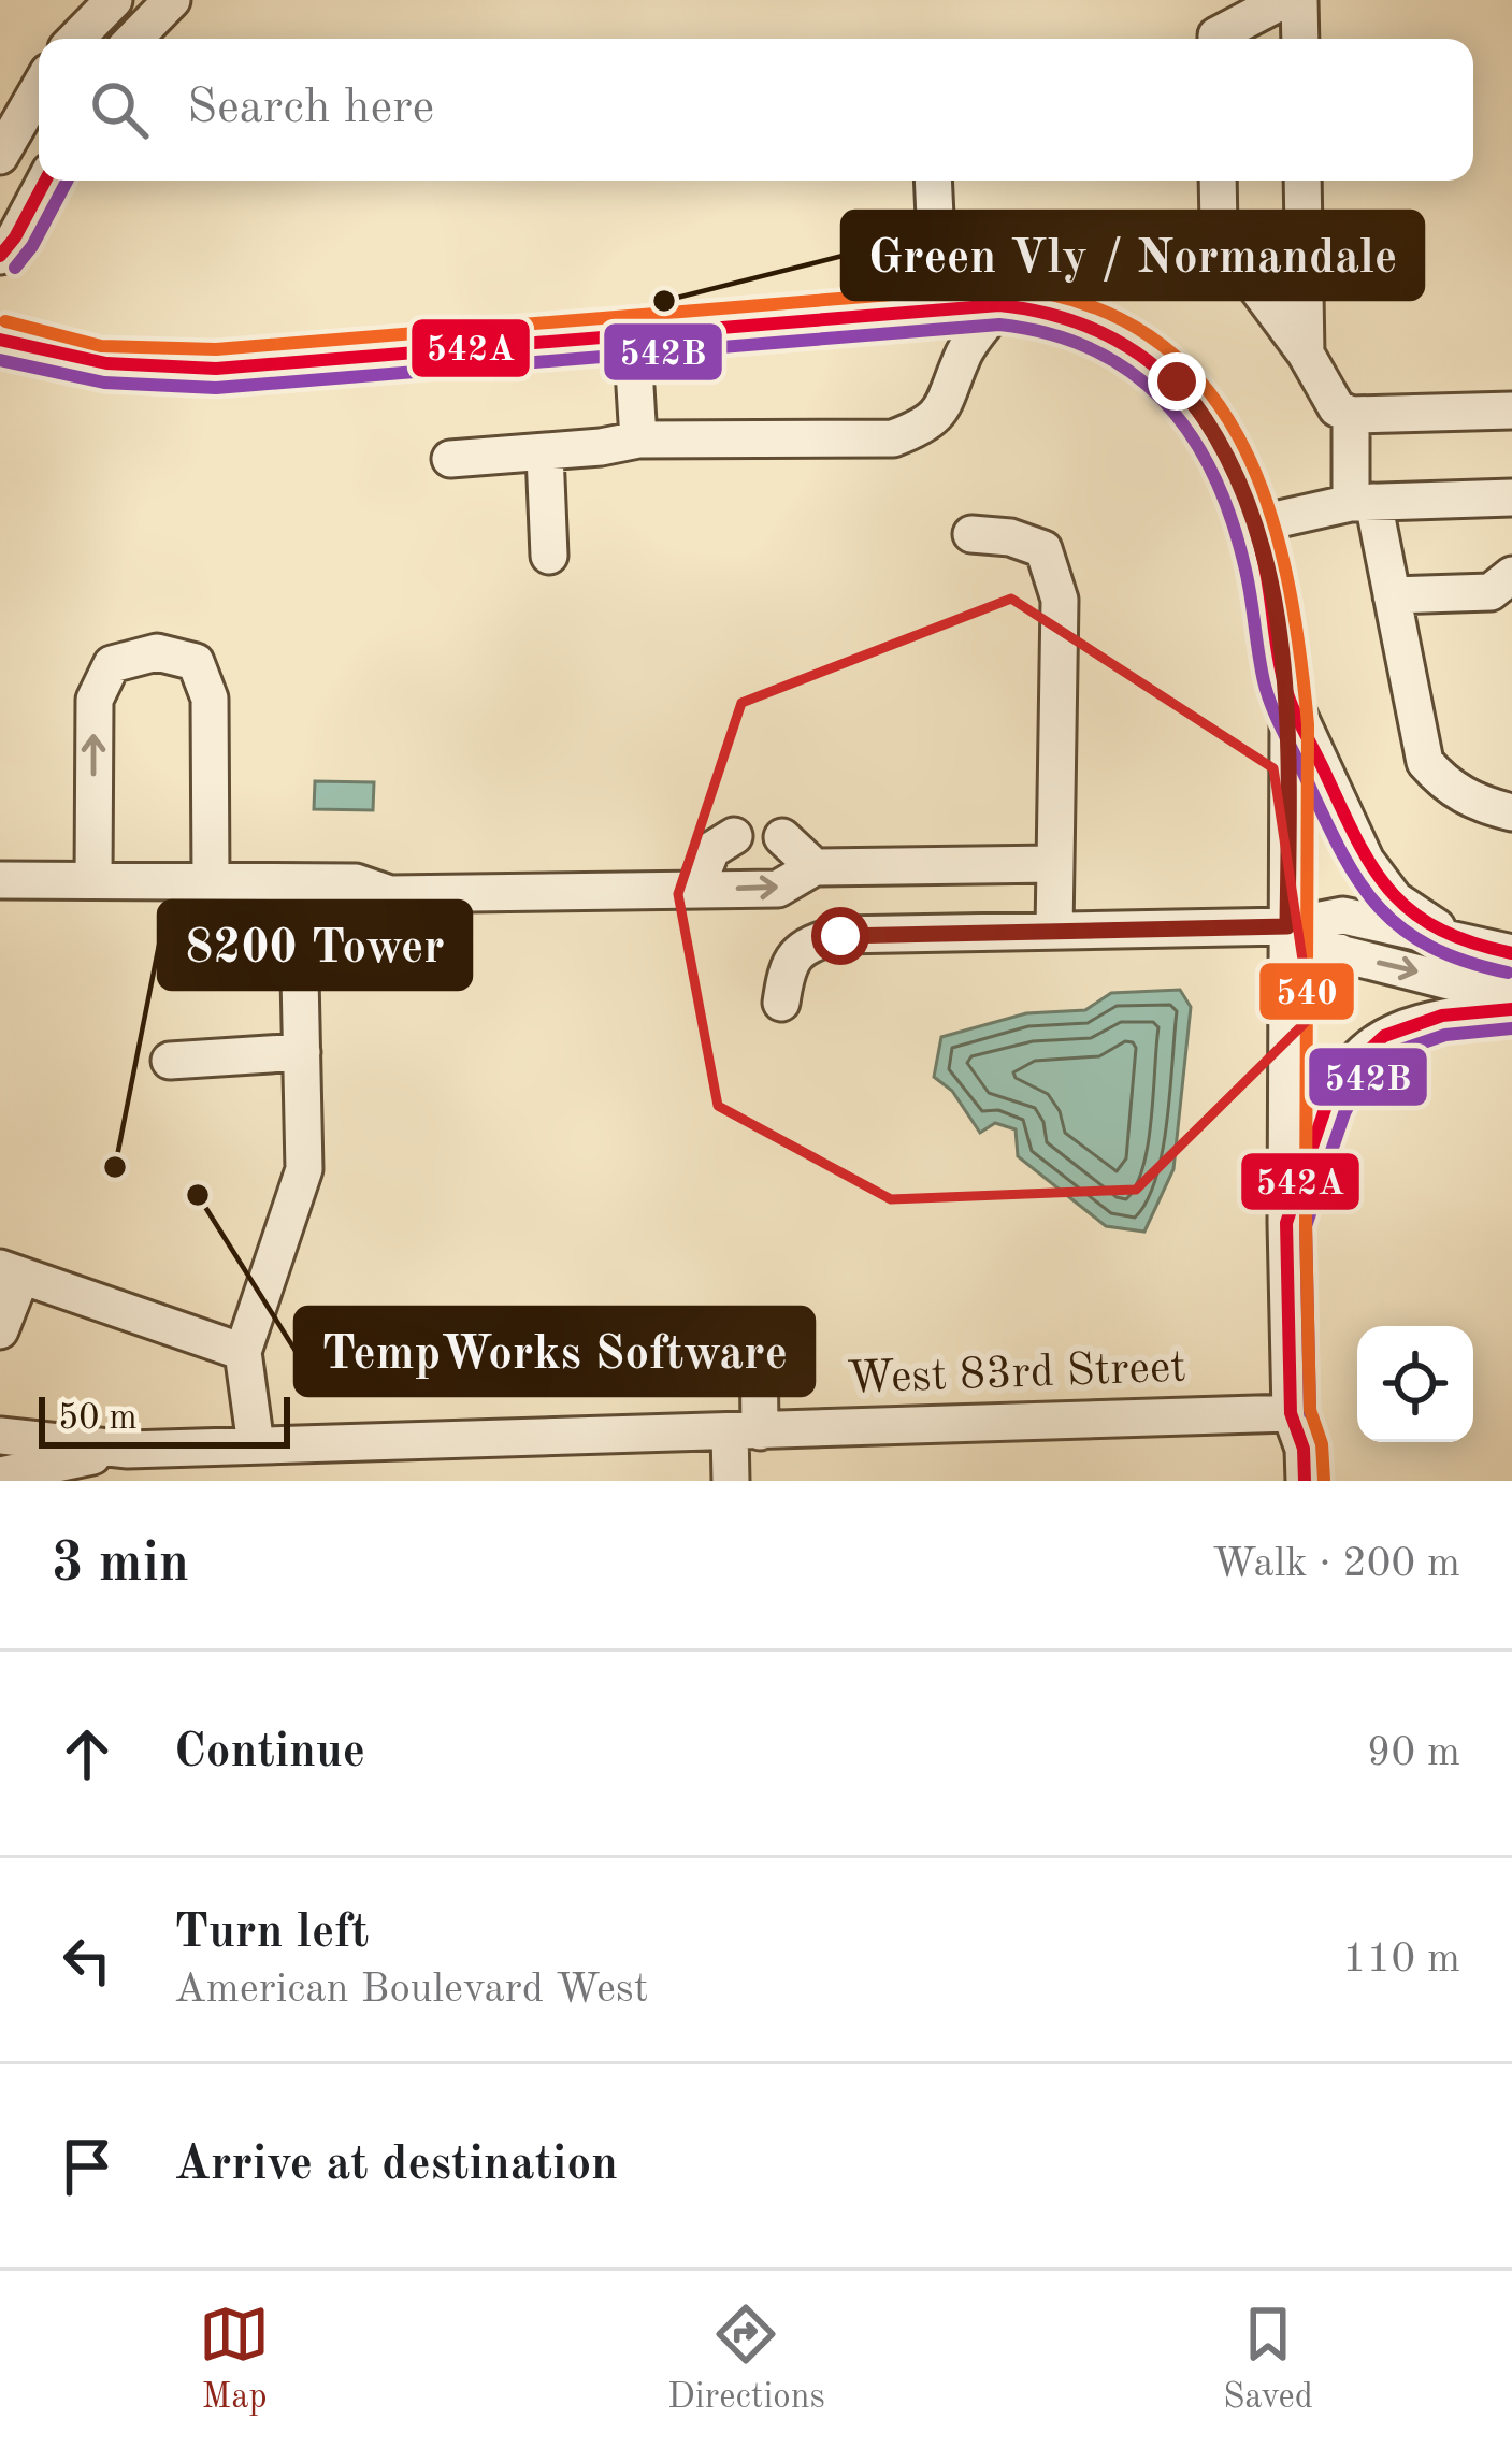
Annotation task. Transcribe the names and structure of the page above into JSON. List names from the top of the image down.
{
  "streets": {
    "street": ["West 83rd Street"]
  },
  "places": ["Green Vly / Normandale", "8200 Tower", "TempWorks Software"],
  "lines": ["transit line 542A", "transit line 542B", "transit line 540"],
  "scale_bar": "50 m",
  "page": {
    "search": "Search here",
    "scale": "50 m",
    "heading": ["3 min", "Walk · 200 m"],
    "list": [
      ["Continue", "90 m"],
      ["Turn left", "American Boulevard West", "110 m"],
      "Arrive at destination"
    ],
    "nav": ["Map", "Directions", "Saved"]
  }
}
